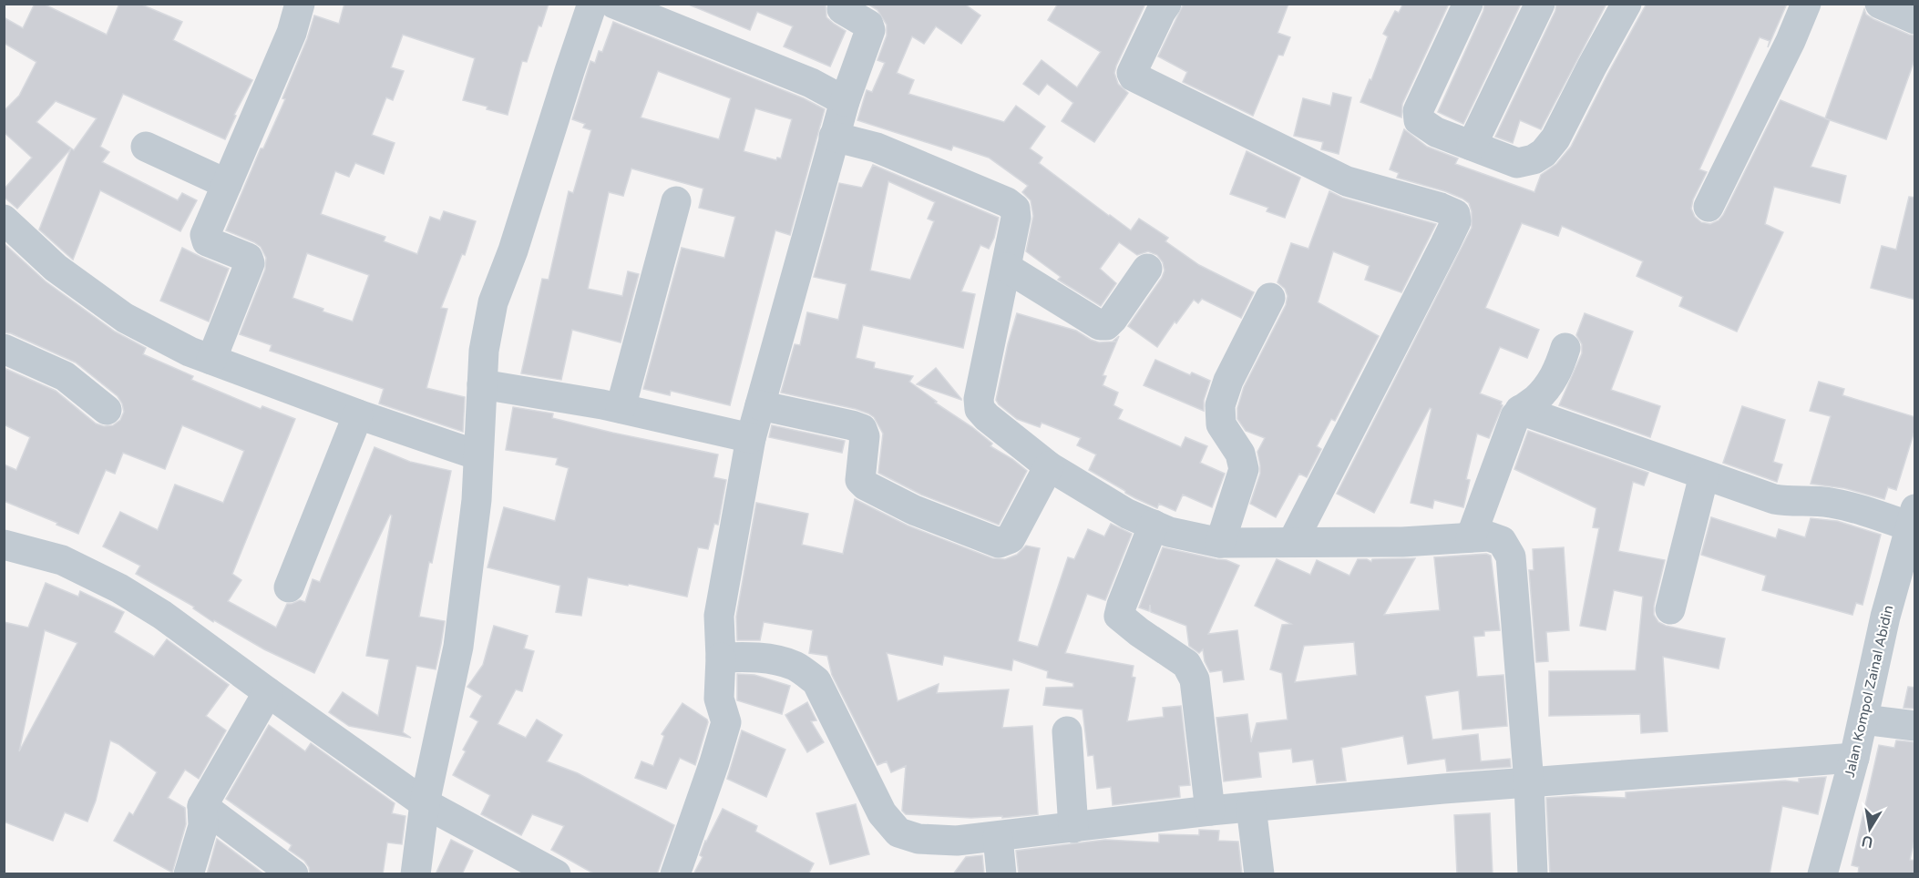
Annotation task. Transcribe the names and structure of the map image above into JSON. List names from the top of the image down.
{
  "streets": {
    "street": ["Jalan Kompol Zainal Abidin"]
  },
  "north": "bottom"
}
